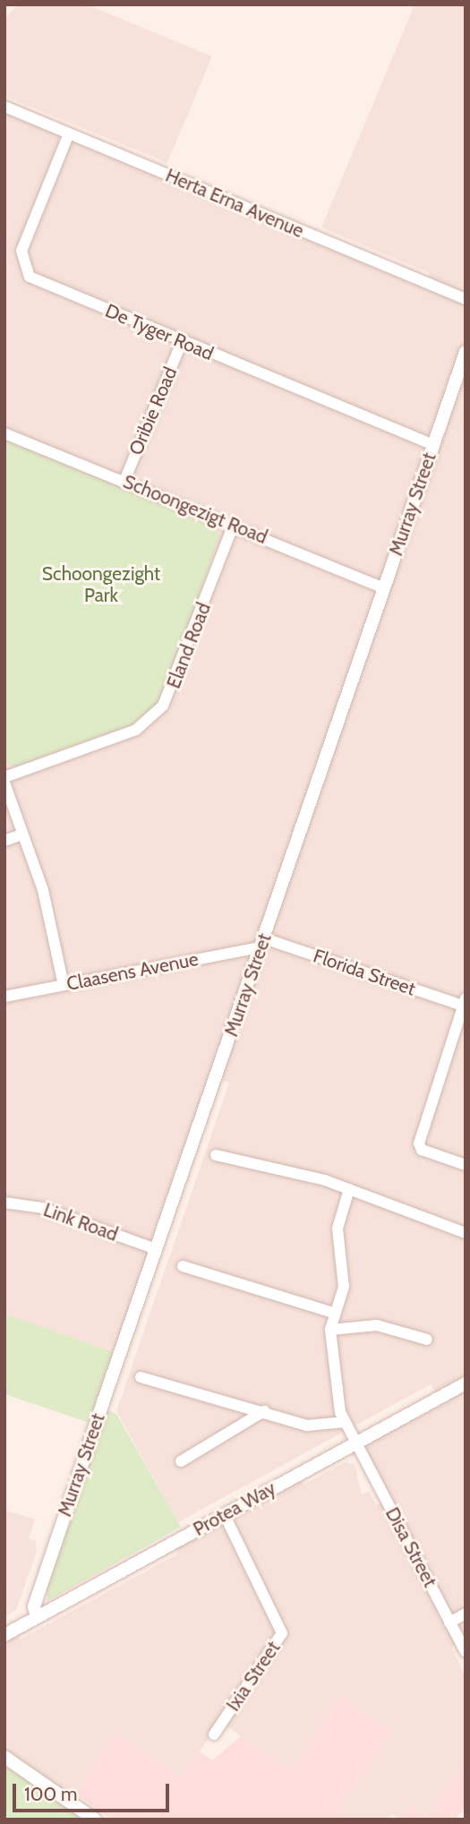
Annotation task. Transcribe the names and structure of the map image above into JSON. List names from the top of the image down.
{
  "streets": {
    "street": [
      "Herta Erna Avenue",
      "De Tyger Road",
      "Oribie Road",
      "Murray Street",
      "Schoongezigt Road",
      "Eland Road",
      "Claasens Avenue",
      "Florida Street",
      "Link Road",
      "Protea Way",
      "Disa Street",
      "Ixia Street"
    ]
  },
  "crossings": [
    ["Herta Erna Avenue", "De Tyger Road"],
    ["De Tyger Road", "Oribie Road"],
    ["De Tyger Road", "Murray Street"],
    ["Oribie Road", "Schoongezigt Road"],
    ["Murray Street", "Schoongezigt Road"],
    ["Murray Street", "Claasens Avenue"],
    ["Murray Street", "Florida Street"],
    ["Murray Street", "Link Road"],
    ["Murray Street", "Protea Way"],
    ["Schoongezigt Road", "Eland Road"],
    ["Claasens Avenue", "Florida Street"],
    ["Protea Way", "Disa Street"],
    ["Protea Way", "Ixia Street"]
  ],
  "parks": ["Schoongezight Park"],
  "scale_bar": "100 m"
}
